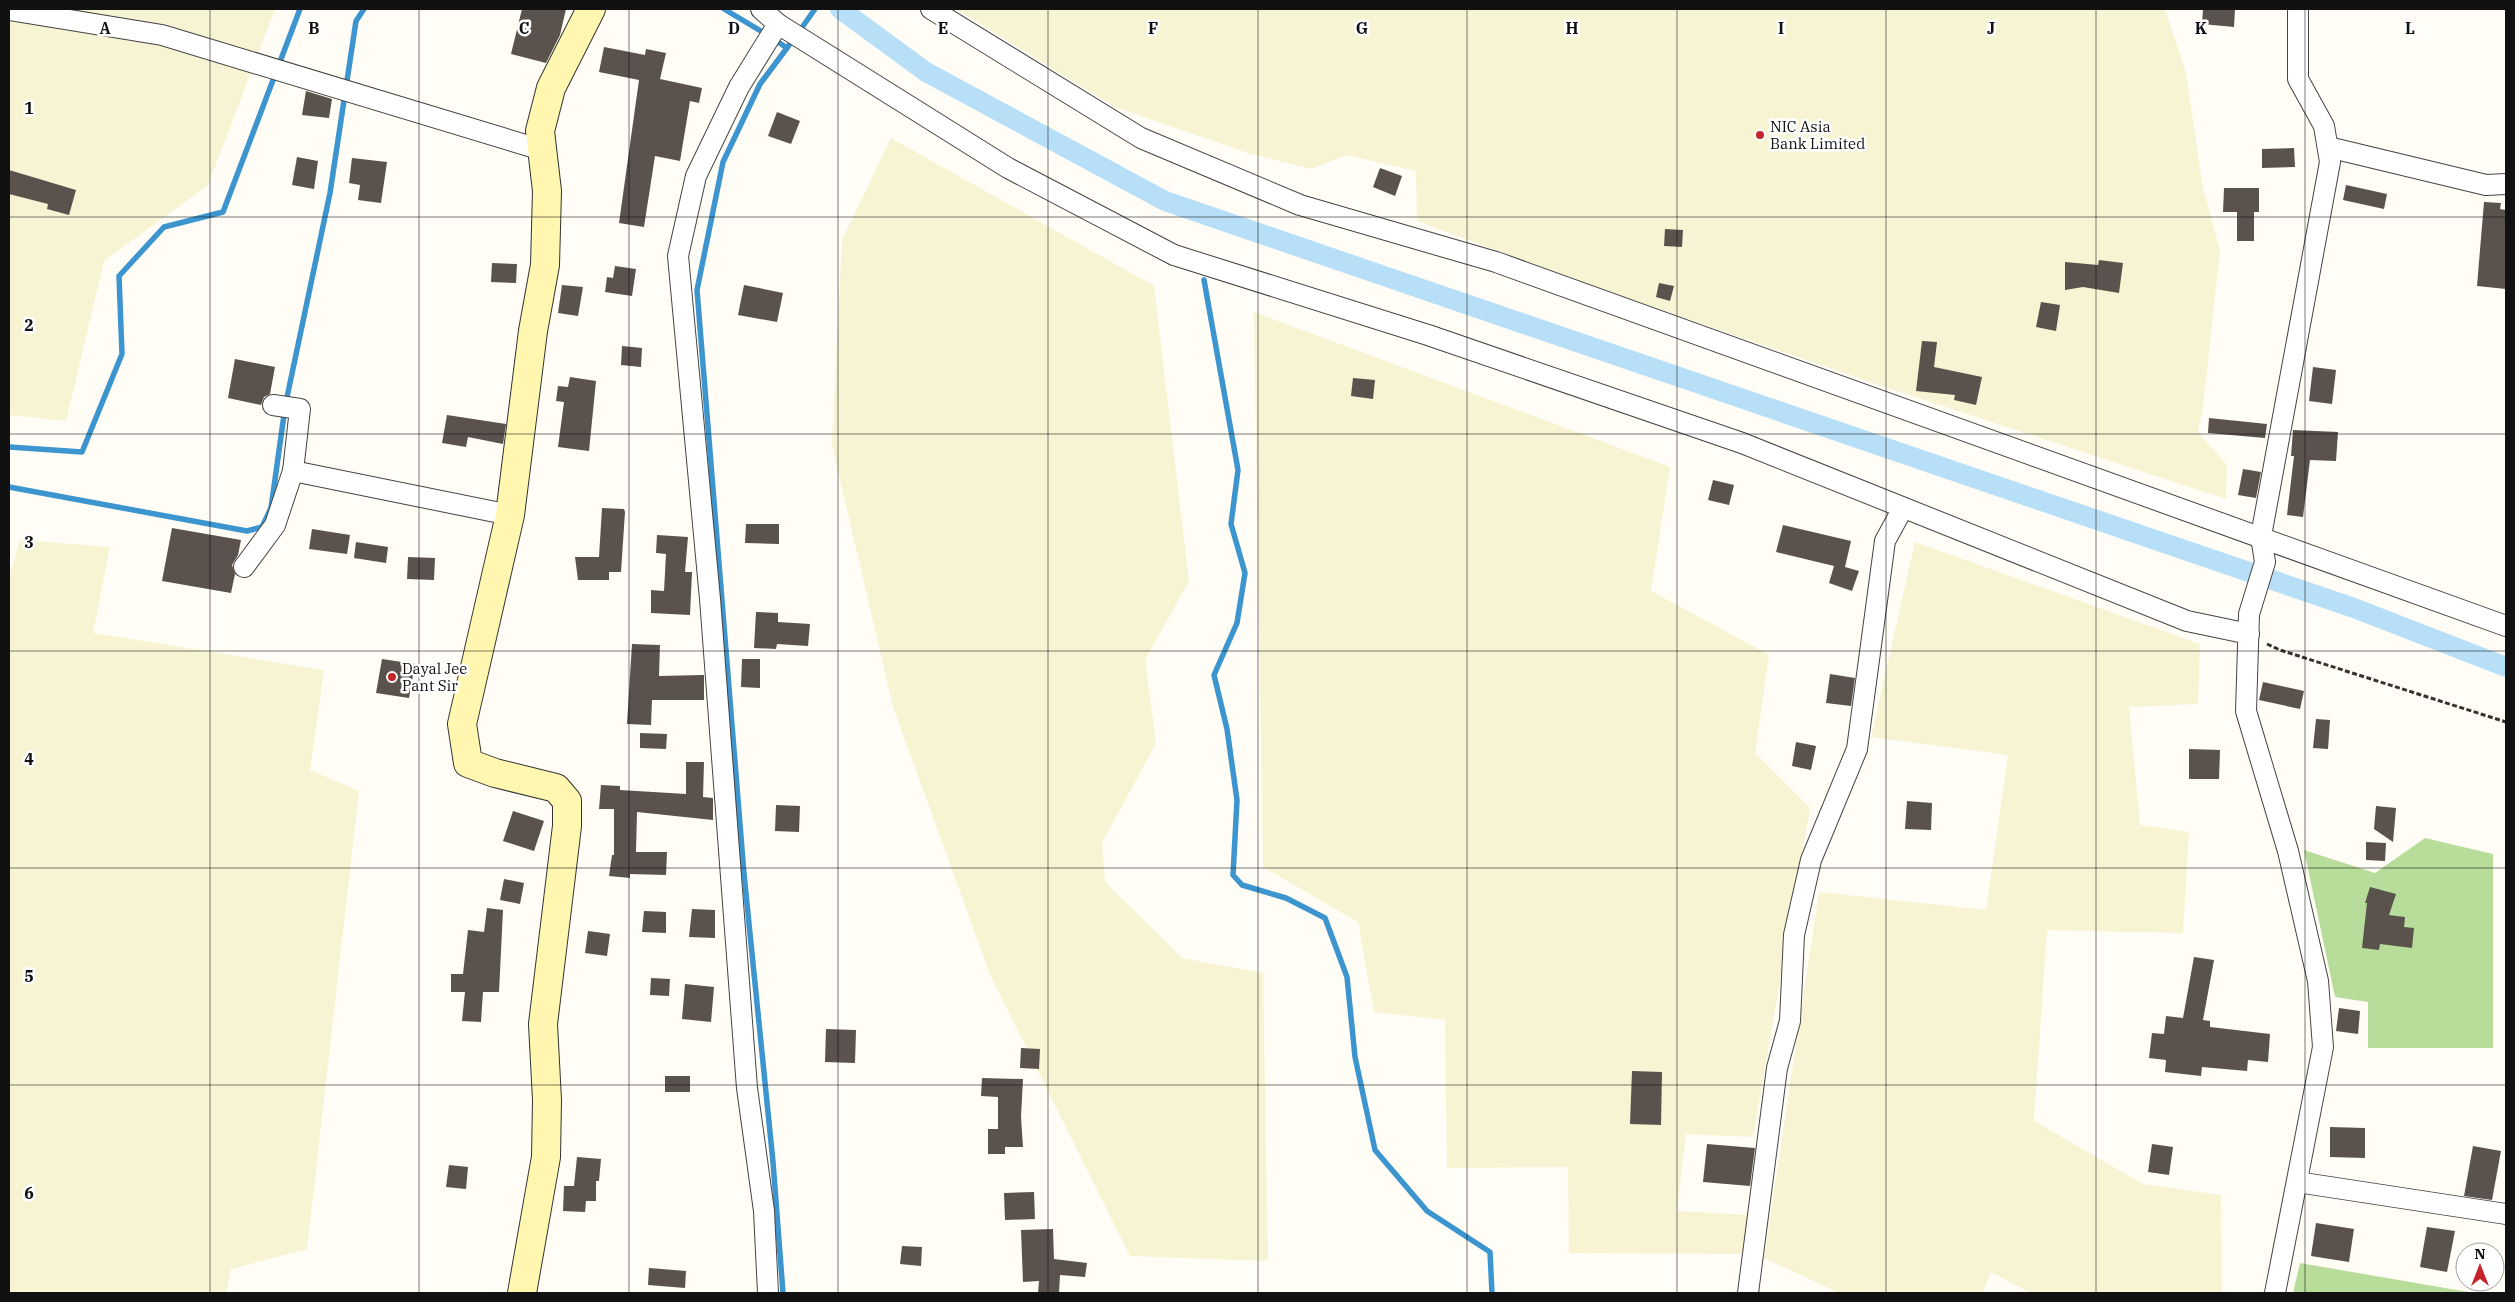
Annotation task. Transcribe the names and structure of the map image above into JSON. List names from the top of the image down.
{
  "places": ["NIC Asia Bank Limited", "Dayal Jee Pant Sir"],
  "north": "top",
  "grid": {
    "columns": [
      "A",
      "B",
      "C",
      "D",
      "E",
      "F",
      "G",
      "H",
      "I",
      "J",
      "K",
      "L"
    ],
    "rows": [
      "1",
      "2",
      "3",
      "4",
      "5",
      "6"
    ]
  }
}
